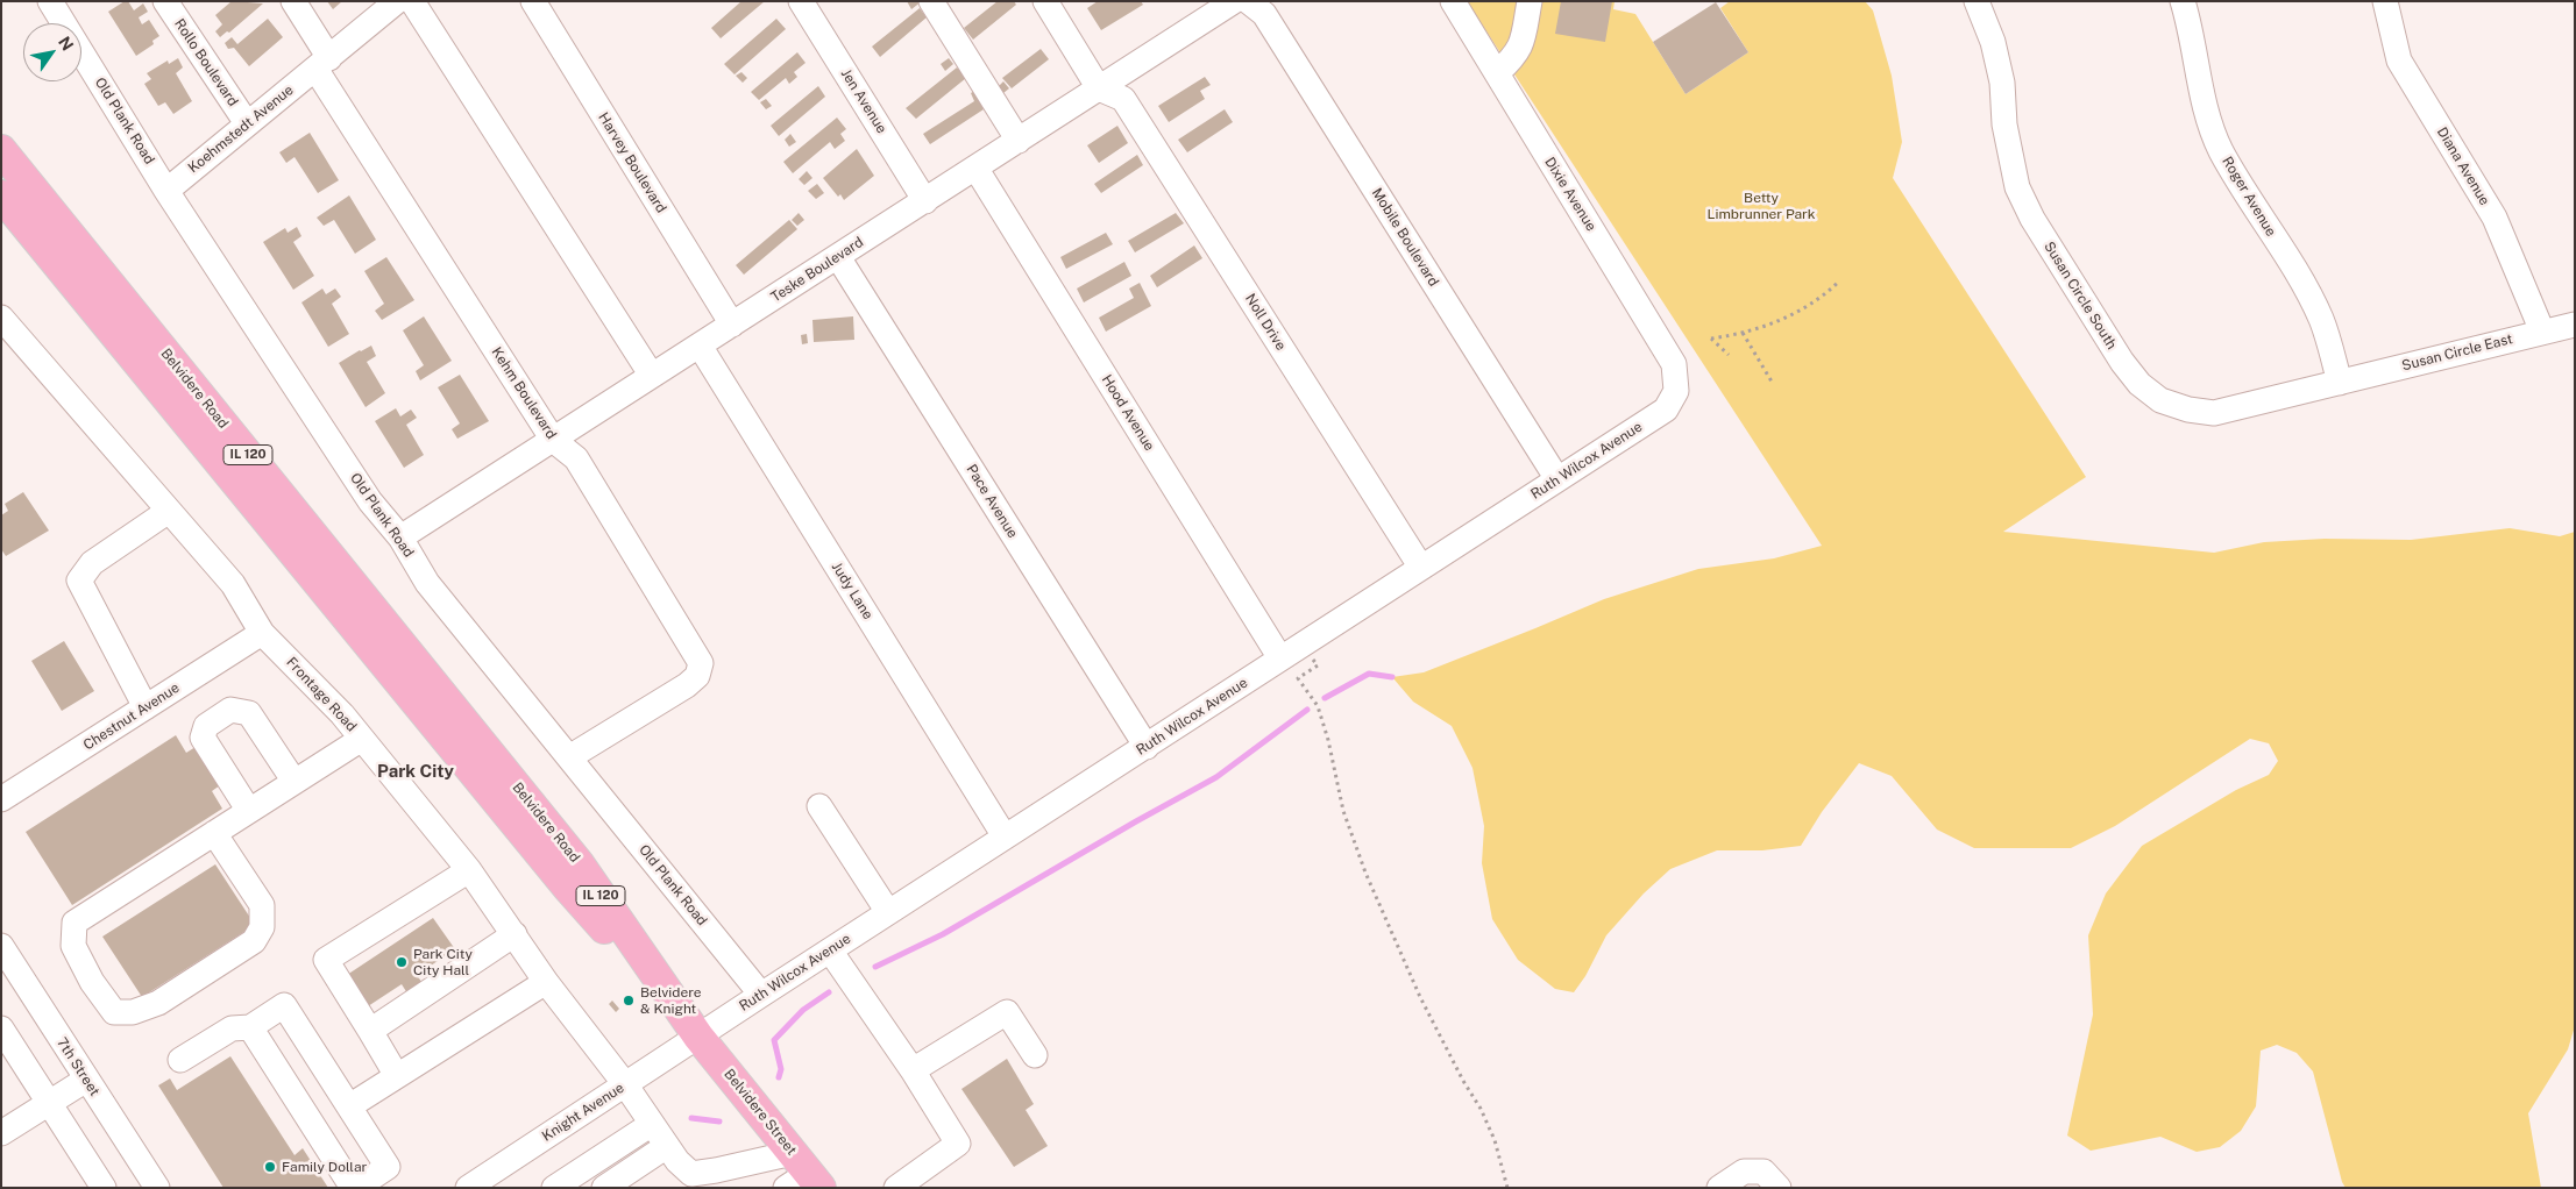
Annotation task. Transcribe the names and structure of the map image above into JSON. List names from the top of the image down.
{
  "streets": {
    "main road": ["Belvidere Road", "IL 120", "Belvidere Street"],
    "street": [
      "Rollo Boulevard",
      "Jen Avenue",
      "Old Plank Road",
      "Koehmstedt Avenue",
      "Harvey Boulevard",
      "Diana Avenue",
      "Dixie Avenue",
      "Roger Avenue",
      "Mobile Boulevard",
      "Teske Boulevard",
      "Susan Circle South",
      "Noll Drive",
      "Susan Circle East",
      "Kehm Boulevard",
      "Hood Avenue",
      "Ruth Wilcox Avenue",
      "Pace Avenue",
      "Judy Lane",
      "Frontage Road",
      "Chestnut Avenue",
      "7th Street",
      "Knight Avenue"
    ]
  },
  "crossings": [
    ["Rollo Boulevard", "Koehmstedt Avenue"],
    ["Jen Avenue", "Teske Boulevard"],
    ["Old Plank Road", "Koehmstedt Avenue"],
    ["Old Plank Road", "Teske Boulevard"],
    ["Old Plank Road", "Kehm Boulevard"],
    ["Old Plank Road", "Ruth Wilcox Avenue"],
    ["Koehmstedt Avenue", "Kehm Boulevard"],
    ["Harvey Boulevard", "Teske Boulevard"],
    ["Diana Avenue", "Susan Circle East"],
    ["Dixie Avenue", "Ruth Wilcox Avenue"],
    ["Roger Avenue", "Susan Circle South"],
    ["Roger Avenue", "Susan Circle East"],
    ["Mobile Boulevard", "Ruth Wilcox Avenue"],
    ["Teske Boulevard", "Noll Drive"],
    ["Teske Boulevard", "Kehm Boulevard"],
    ["Teske Boulevard", "Hood Avenue"],
    ["Teske Boulevard", "Pace Avenue"],
    ["Teske Boulevard", "Judy Lane"],
    ["Susan Circle South", "Susan Circle East"],
    ["Noll Drive", "Ruth Wilcox Avenue"],
    ["Belvidere Road", "Ruth Wilcox Avenue"],
    ["Belvidere Road", "Knight Avenue"],
    ["Belvidere Road", "Belvidere Street"],
    ["Hood Avenue", "Ruth Wilcox Avenue"],
    ["Ruth Wilcox Avenue", "Pace Avenue"],
    ["Ruth Wilcox Avenue", "Judy Lane"],
    ["Ruth Wilcox Avenue", "Knight Avenue"],
    ["Ruth Wilcox Avenue", "Belvidere Street"],
    ["Frontage Road", "Chestnut Avenue"],
    ["Frontage Road", "Knight Avenue"],
    ["Knight Avenue", "Belvidere Street"]
  ],
  "districts": ["Park City"],
  "parks": ["Betty Limbrunner Park"],
  "places": ["Park City City Hall", "Belvidere & Knight", "Family Dollar"],
  "north": "top right"
}
